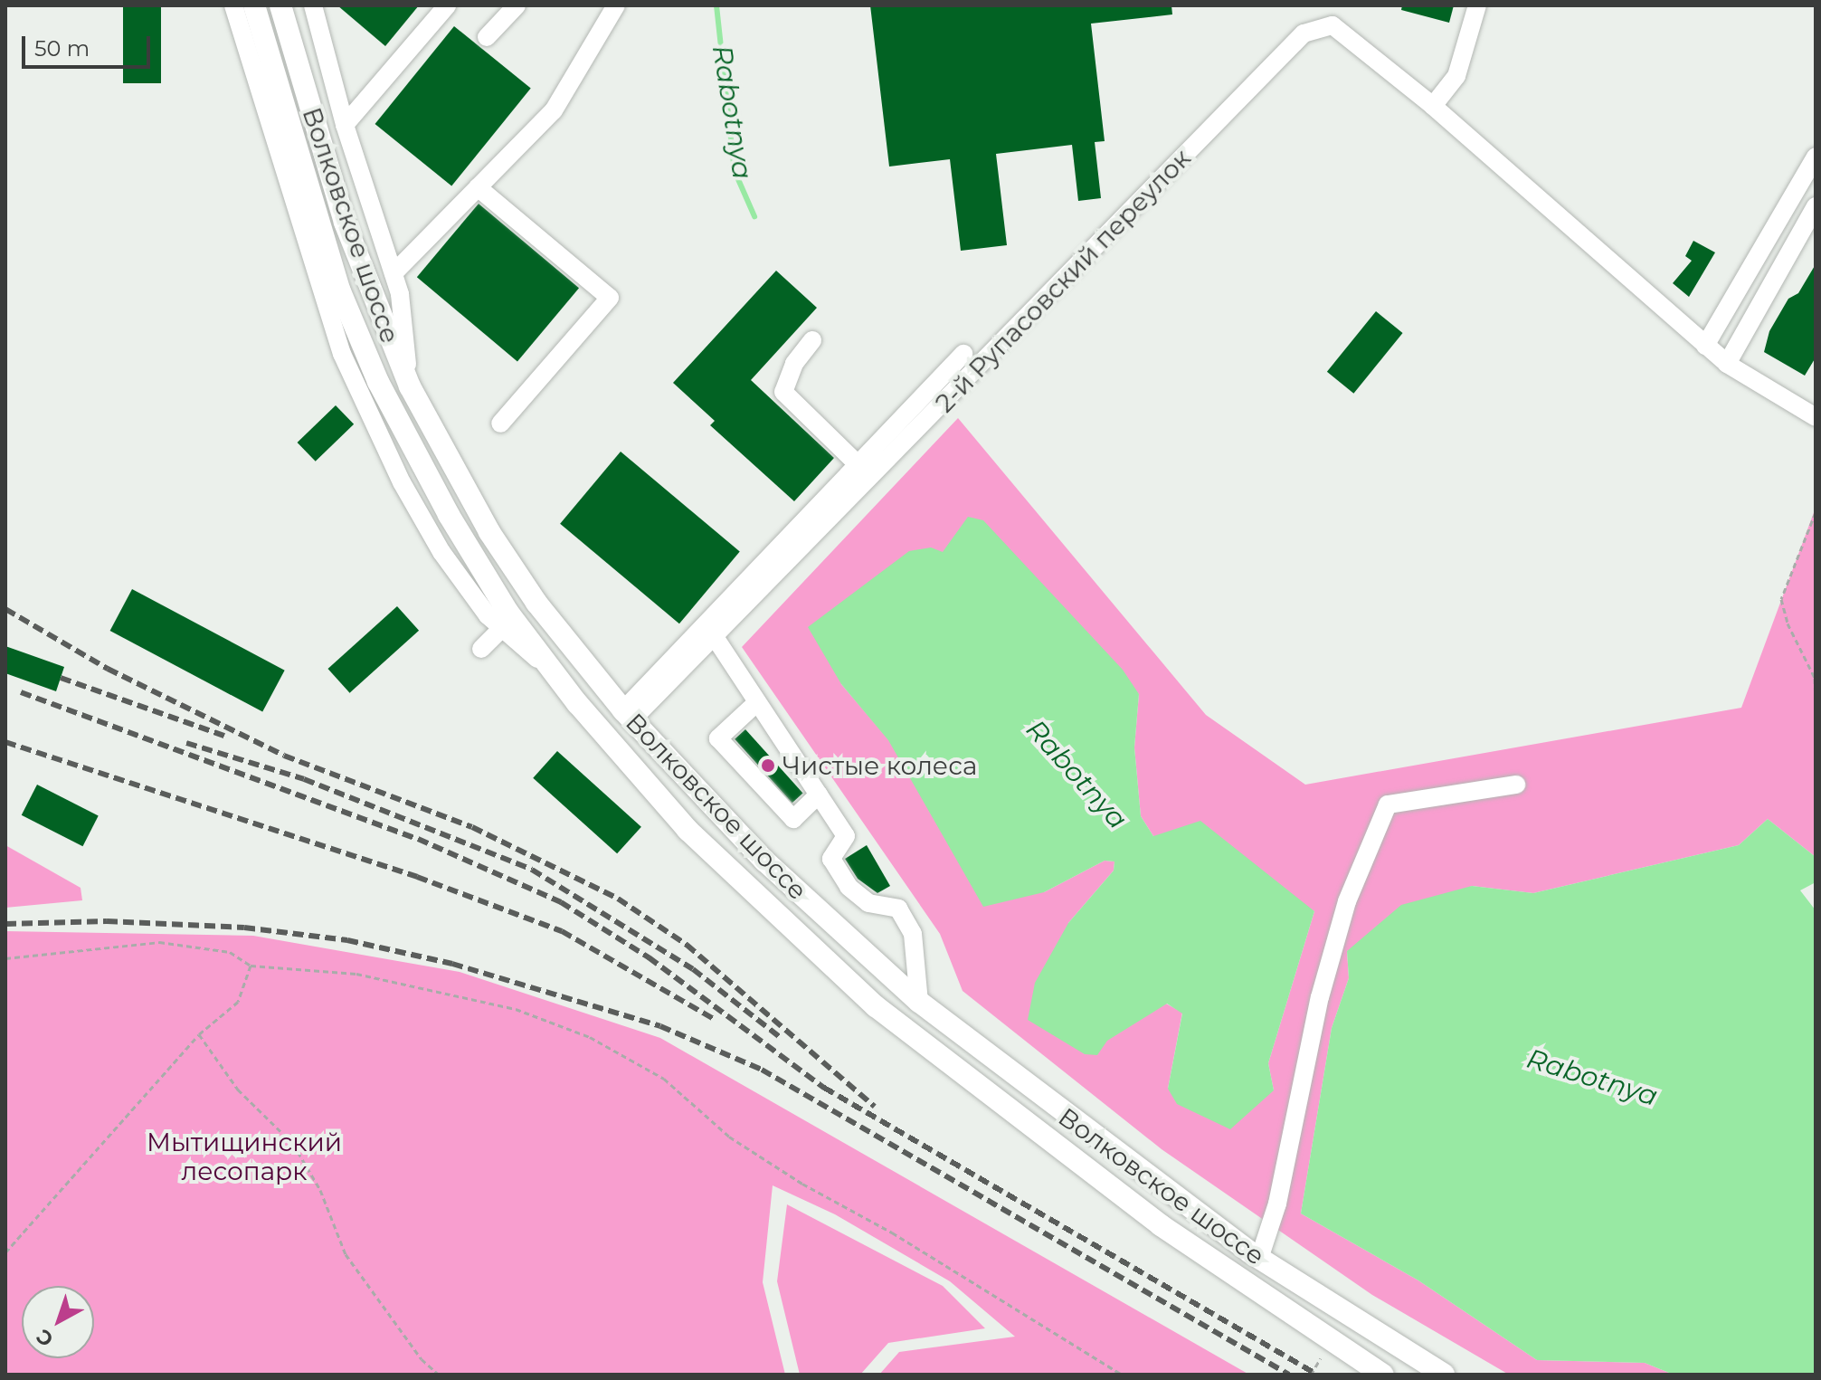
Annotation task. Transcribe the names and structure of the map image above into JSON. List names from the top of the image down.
{
  "streets": {
    "main road": ["Волковское шоссе"],
    "street": ["2-й Рупасовский переулок"]
  },
  "crossings": [
    ["Волковское шоссе", "2-й Рупасовский переулок"]
  ],
  "water": ["Rabotnya"],
  "parks": ["Мытищинский лесопарк"],
  "places": ["Чистые колеса"],
  "scale_bar": "50 m",
  "north": "bottom left"
}
